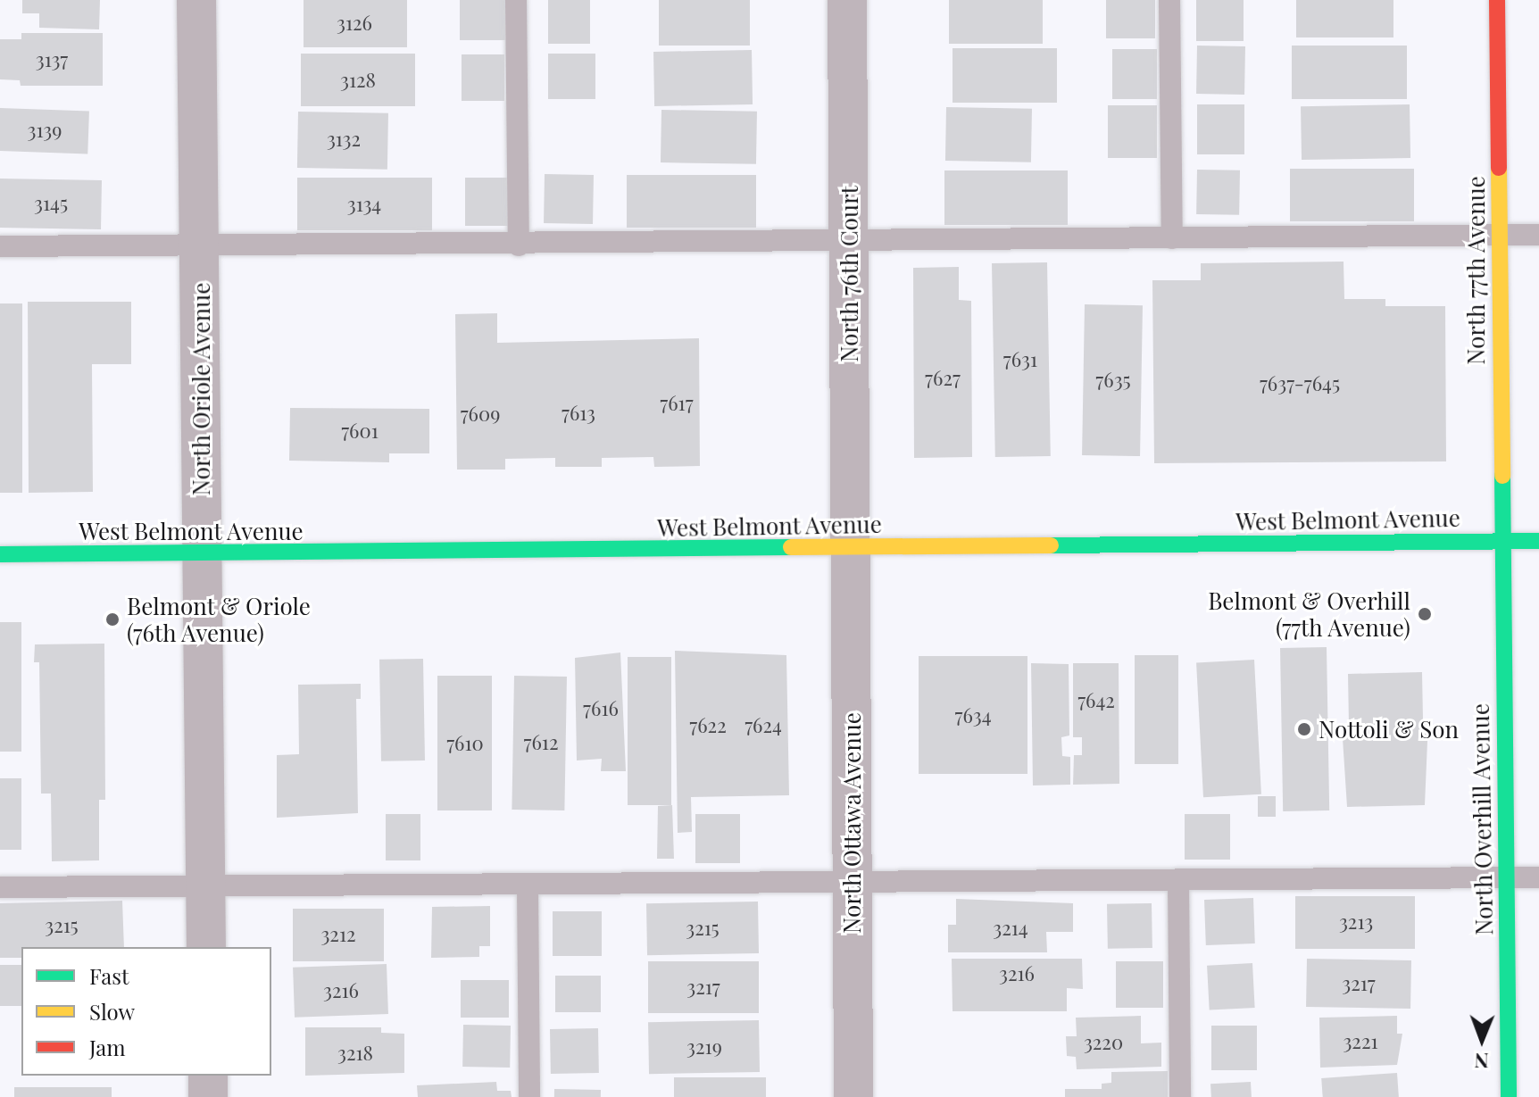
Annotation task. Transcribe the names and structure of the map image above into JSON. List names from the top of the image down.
{
  "streets": {
    "main road": ["North 77th Avenue", "West Belmont Avenue", "North Overhill Avenue"],
    "street": ["North 76th Court", "North Oriole Avenue", "North Ottawa Avenue"]
  },
  "crossings": [
    ["North 77th Avenue", "West Belmont Avenue"],
    ["North 77th Avenue", "North Overhill Avenue"],
    ["North 76th Court", "West Belmont Avenue"],
    ["North 76th Court", "North Ottawa Avenue"],
    ["North Oriole Avenue", "West Belmont Avenue"],
    ["West Belmont Avenue", "North Overhill Avenue"],
    ["West Belmont Avenue", "North Ottawa Avenue"]
  ],
  "places": ["Belmont & Overhill (77th Avenue)", "Belmont & Oriole (76th Avenue)", "Nottoli & Son"],
  "house_numbers": [
    "3126",
    "3137",
    "3128",
    "3139",
    "3132",
    "3145",
    "3134",
    "7631",
    "7627",
    "7635",
    "7637-7645",
    "7617",
    "7613",
    "7609",
    "7601",
    "7642",
    "7616",
    "7634",
    "7622",
    "7624",
    "7612",
    "7610",
    "3213",
    "3215",
    "3215",
    "3214",
    "3212",
    "3216",
    "3217",
    "3217",
    "3216",
    "3221",
    "3220",
    "3219",
    "3218"
  ],
  "legend": ["Fast", "Slow", "Jam"],
  "north": "bottom"
}
